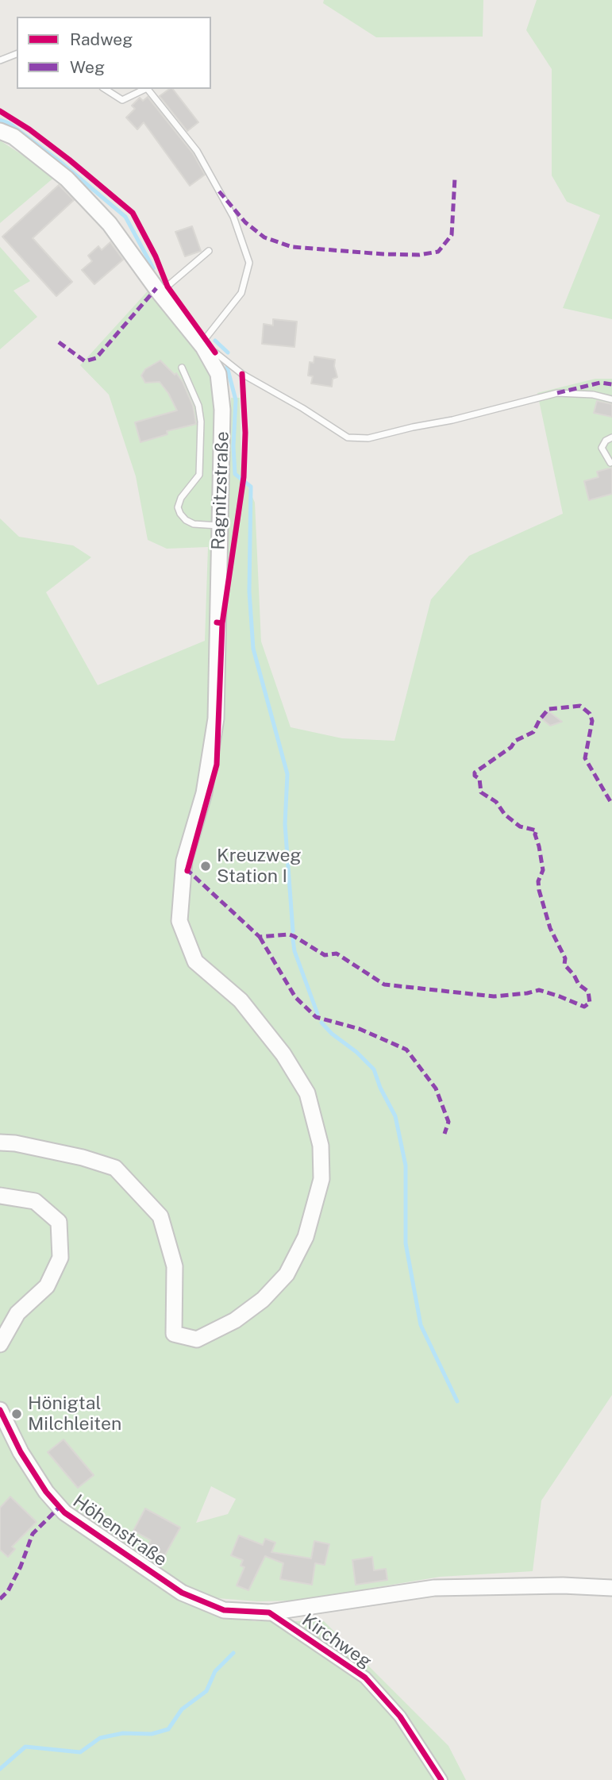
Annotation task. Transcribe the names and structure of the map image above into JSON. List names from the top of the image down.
{
  "streets": {
    "main road": ["Ragnitzstraße", "Höhenstraße"],
    "street": ["Kirchweg"]
  },
  "crossings": [
    ["Höhenstraße", "Kirchweg"]
  ],
  "places": ["Kreuzweg Station I", "Hönigtal Milchleiten"],
  "legend": ["Radweg", "Weg"]
}
